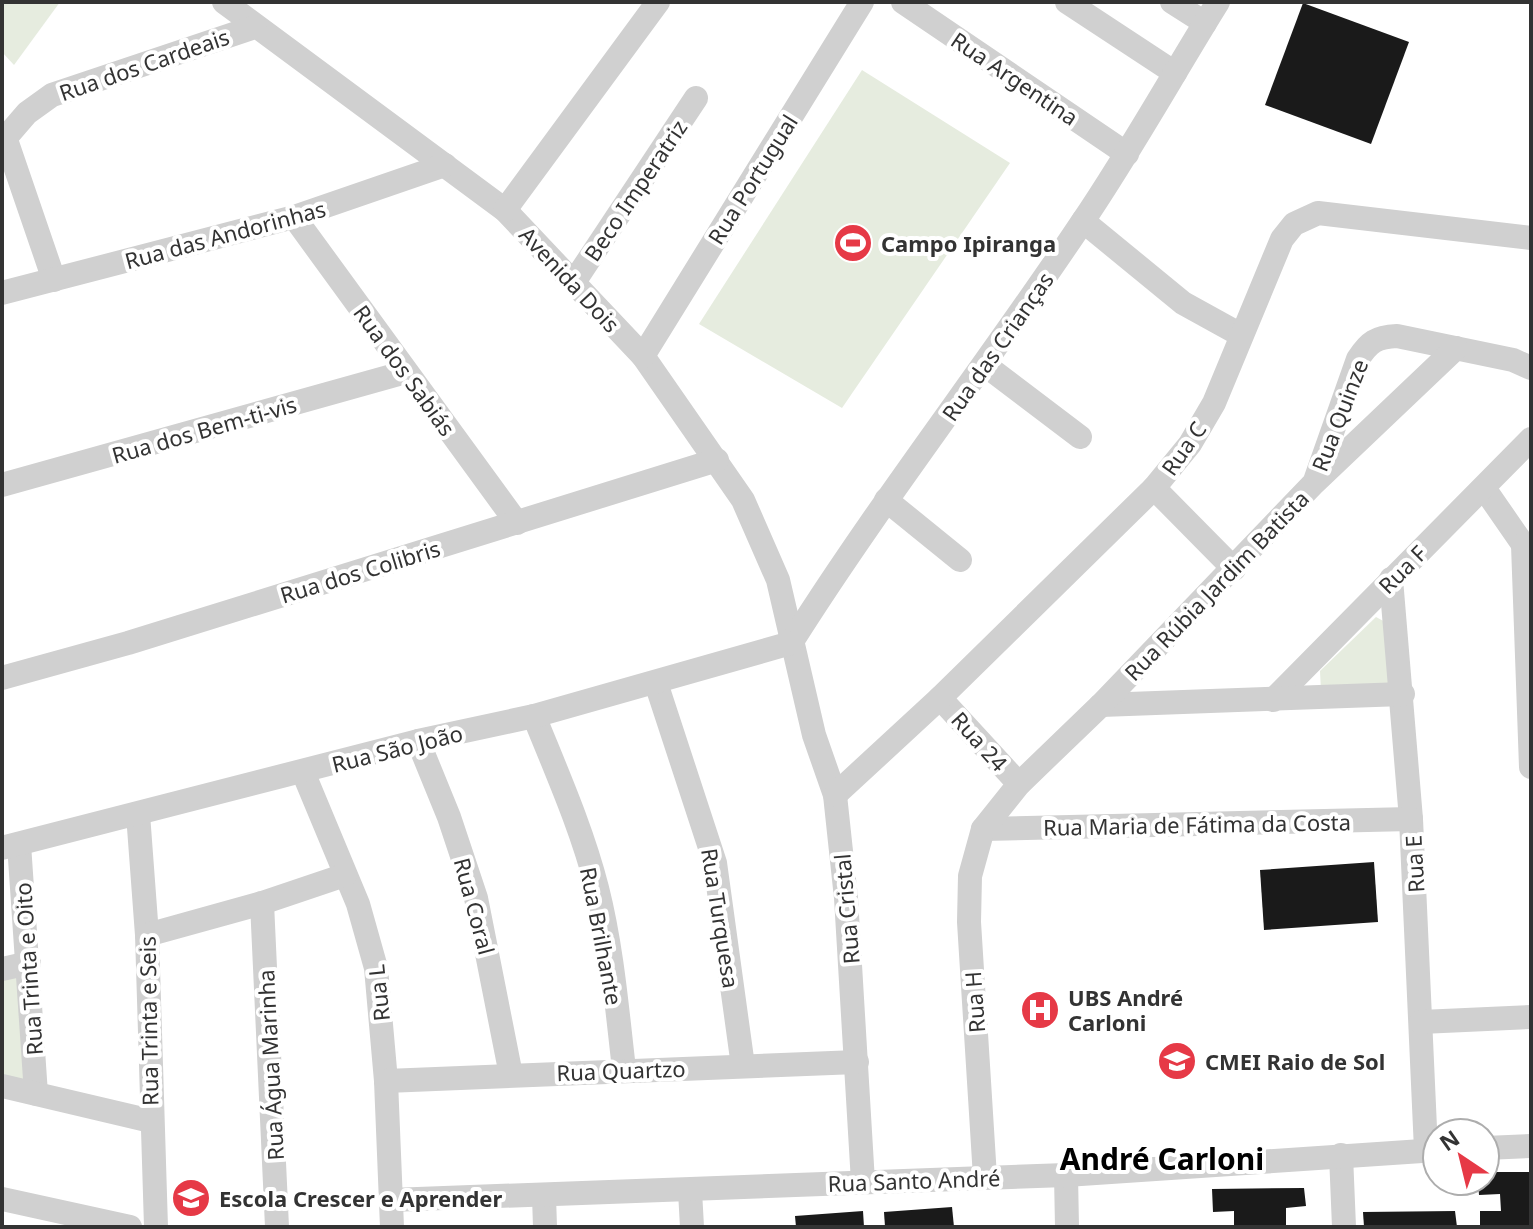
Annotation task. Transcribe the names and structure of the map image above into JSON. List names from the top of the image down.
{
  "streets": {
    "street": [
      "Rua dos Cardeais",
      "Rua Argentina",
      "Rua Portugual",
      "Beco Imperatriz",
      "Rua das Andorinhas",
      "Avenida Dois",
      "Rua das Crianças",
      "Rua dos Sabiás",
      "Rua Quinze",
      "Rua dos Bem-ti-vis",
      "Rua C",
      "Rua F",
      "Rua dos Colibris",
      "Rua Rúbia Jardim Batista",
      "Rua 24",
      "Rua São João",
      "Rua Maria de Fátima da Costa",
      "Rua E",
      "Rua Coral",
      "Rua Cristal",
      "Rua Turquesa",
      "Rua Brilhante",
      "Rua Trinta e Oito",
      "Rua L",
      "Rua H",
      "Rua Trinta e Seis",
      "Rua Água Marinha",
      "Rua Quartzo",
      "Rua Santo André"
    ]
  },
  "crossings": [
    ["Rua dos Cardeais", "Avenida Dois"],
    ["Rua Argentina", "Rua das Crianças"],
    ["Rua Portugual", "Avenida Dois"],
    ["Beco Imperatriz", "Avenida Dois"],
    ["Rua das Andorinhas", "Avenida Dois"],
    ["Rua das Andorinhas", "Rua dos Sabiás"],
    ["Avenida Dois", "Rua das Crianças"],
    ["Avenida Dois", "Rua dos Colibris"],
    ["Avenida Dois", "Rua São João"],
    ["Avenida Dois", "Rua Cristal"],
    ["Rua das Crianças", "Rua São João"],
    ["Rua das Crianças", "Rua Cristal"],
    ["Rua dos Sabiás", "Rua dos Bem-ti-vis"],
    ["Rua dos Sabiás", "Rua dos Colibris"],
    ["Rua Quinze", "Rua Rúbia Jardim Batista"],
    ["Rua C", "Rua 24"],
    ["Rua C", "Rua Cristal"],
    ["Rua F", "Rua E"],
    ["Rua Rúbia Jardim Batista", "Rua 24"],
    ["Rua Rúbia Jardim Batista", "Rua Maria de Fátima da Costa"],
    ["Rua Rúbia Jardim Batista", "Rua H"],
    ["Rua São João", "Rua Coral"],
    ["Rua São João", "Rua Cristal"],
    ["Rua São João", "Rua Turquesa"],
    ["Rua São João", "Rua Brilhante"],
    ["Rua São João", "Rua Trinta e Oito"],
    ["Rua São João", "Rua L"],
    ["Rua São João", "Rua Trinta e Seis"],
    ["Rua Maria de Fátima da Costa", "Rua E"],
    ["Rua Maria de Fátima da Costa", "Rua H"],
    ["Rua Coral", "Rua Quartzo"],
    ["Rua Cristal", "Rua Quartzo"],
    ["Rua Cristal", "Rua Santo André"],
    ["Rua Turquesa", "Rua Quartzo"],
    ["Rua Brilhante", "Rua Quartzo"],
    ["Rua L", "Rua Quartzo"],
    ["Rua L", "Rua Santo André"],
    ["Rua H", "Rua Santo André"]
  ],
  "districts": ["André Carloni"],
  "places": {
    "sports": ["Campo Ipiranga"],
    "hospital": ["UBS André Carloni"],
    "school or university": ["CMEI Raio de Sol", "Escola Crescer e Aprender"]
  },
  "north": "top left"
}
